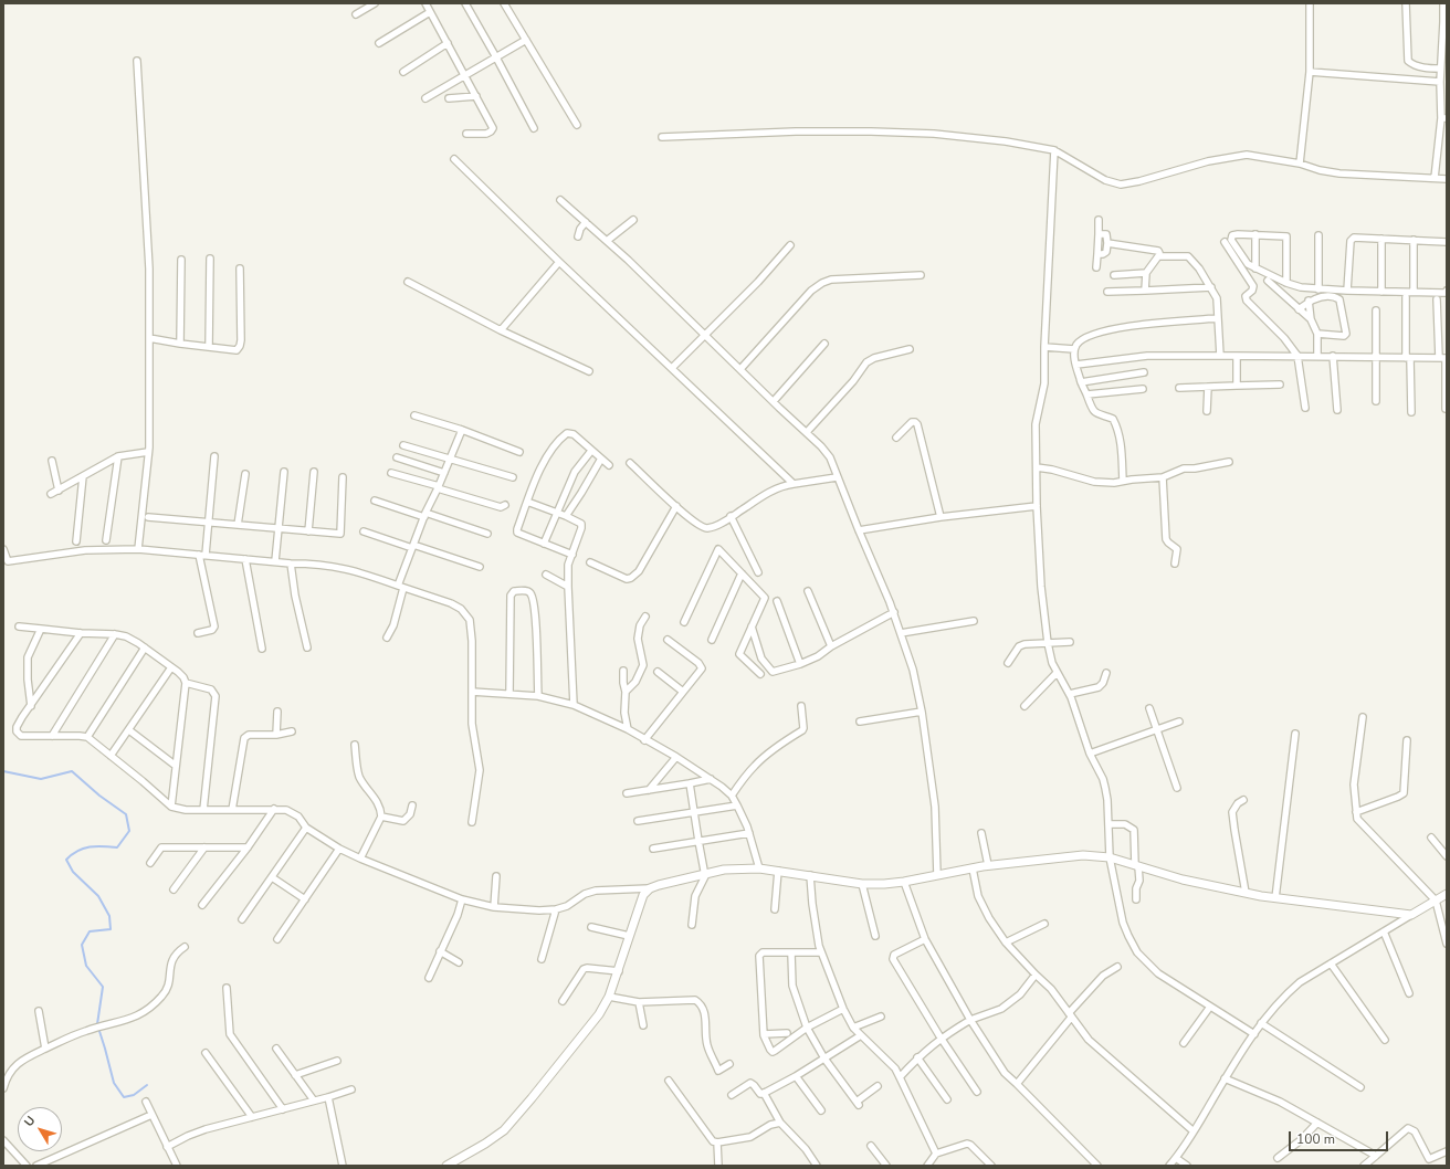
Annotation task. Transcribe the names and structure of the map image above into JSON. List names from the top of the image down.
{
  "scale_bar": "100 m",
  "north": "top left"
}
